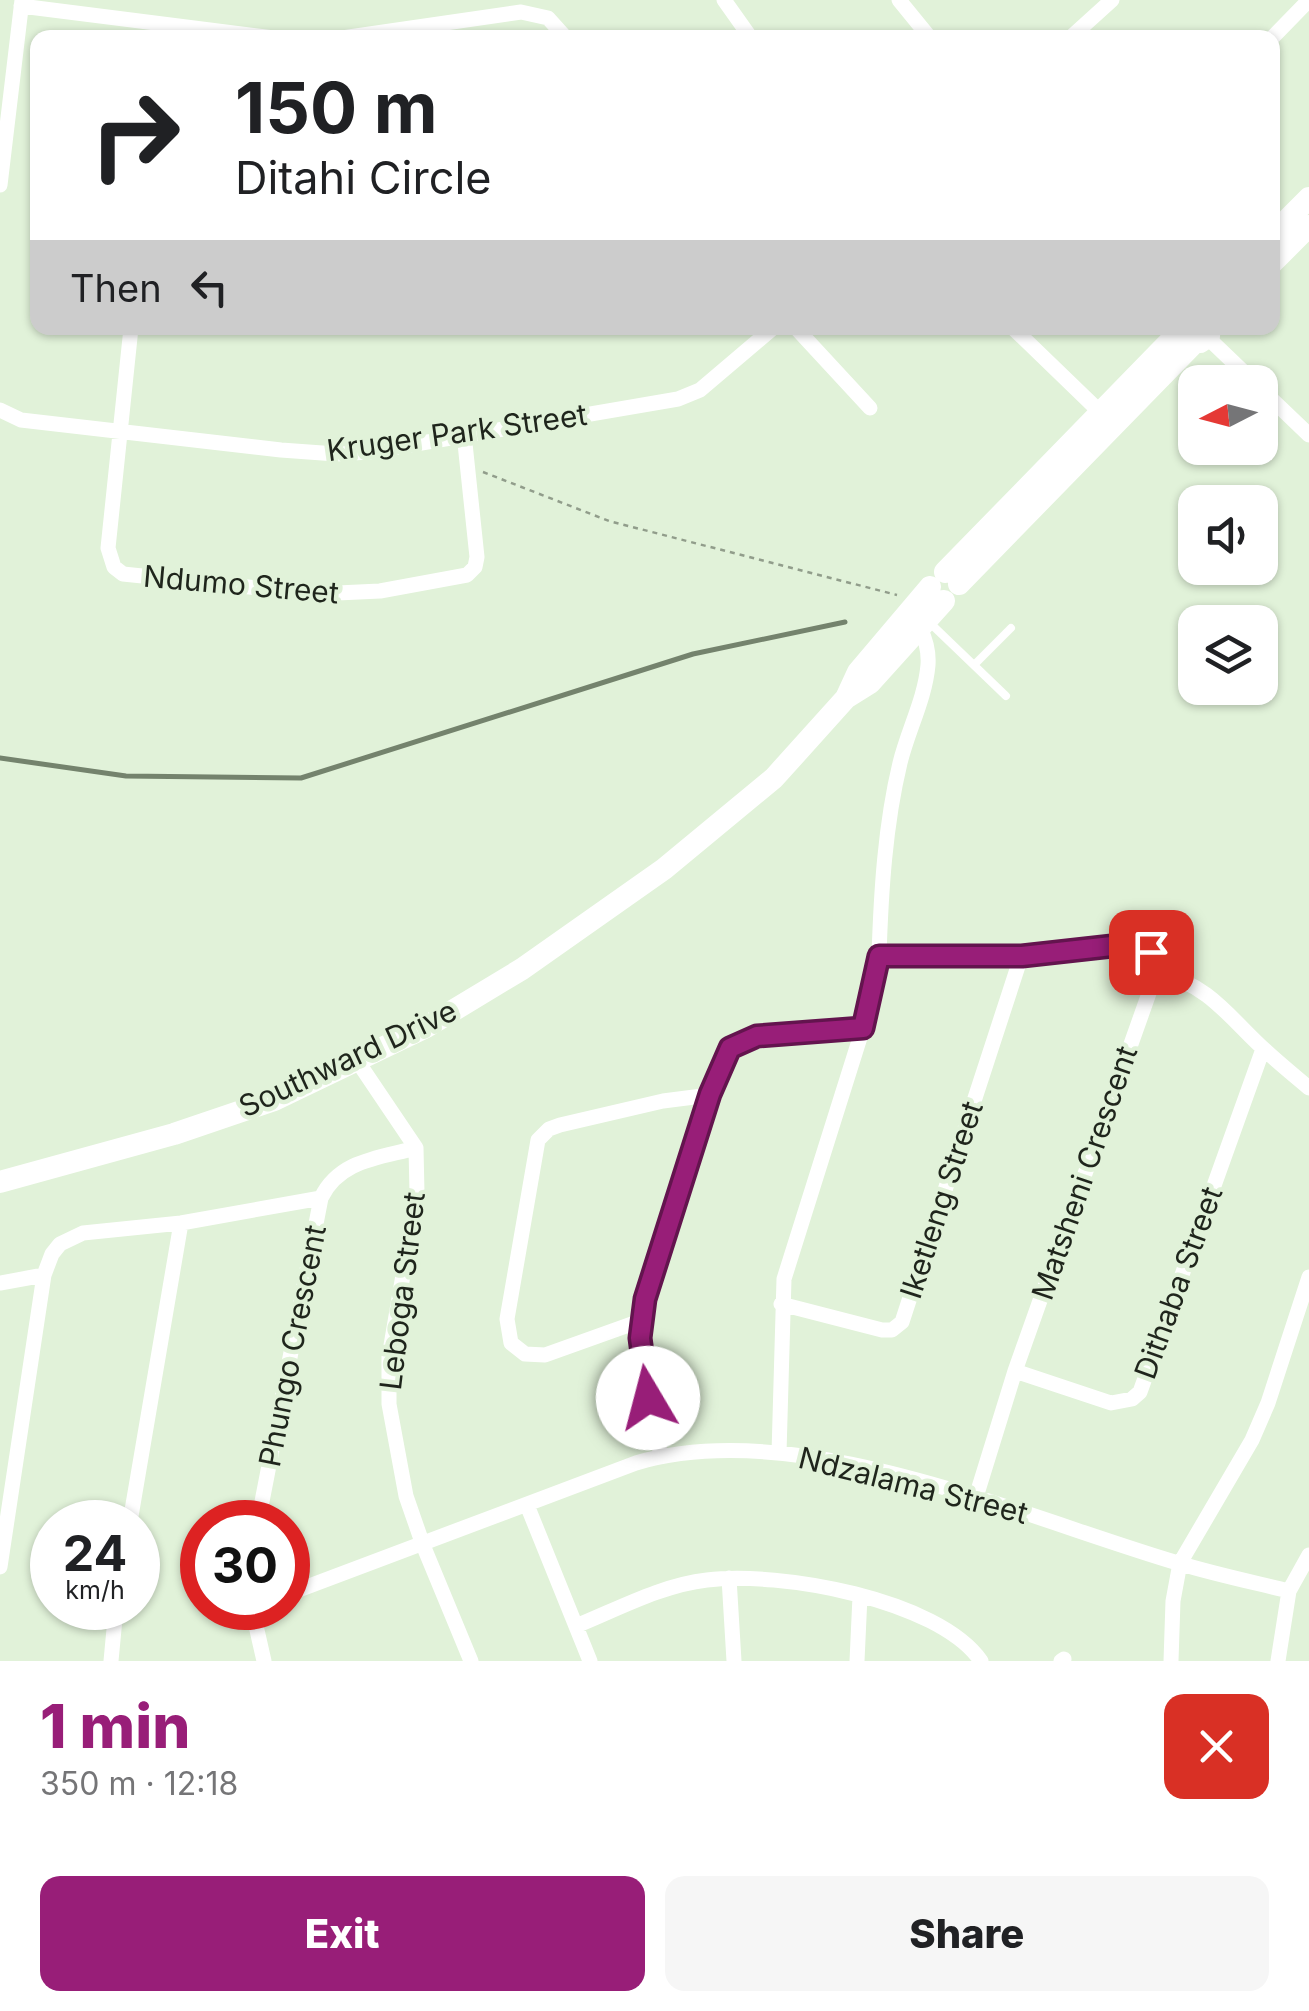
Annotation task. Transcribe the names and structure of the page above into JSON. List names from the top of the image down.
{
  "streets": {
    "main road": ["Southward Drive"],
    "street": [
      "Kruger Park Street",
      "Ndumo Street",
      "Matsheni Crescent",
      "Iketleng Street",
      "Dithaba Street",
      "Leboga Street",
      "Phungo Crescent",
      "Ndzalama Street"
    ]
  },
  "crossings": [
    ["Kruger Park Street", "Ndumo Street"],
    ["Matsheni Crescent", "Dithaba Street"],
    ["Matsheni Crescent", "Ndzalama Street"],
    ["Leboga Street", "Phungo Crescent"],
    ["Leboga Street", "Ndzalama Street"]
  ],
  "north": "left",
  "page": {
    "turn": ["150 m", "Ditahi Circle"],
    "then": "Then",
    "speed": "24 km/h",
    "limit": "30",
    "heading": ["1 min", "350 m · 12:18"],
    "buttons": ["Exit", "Share"]
  }
}
